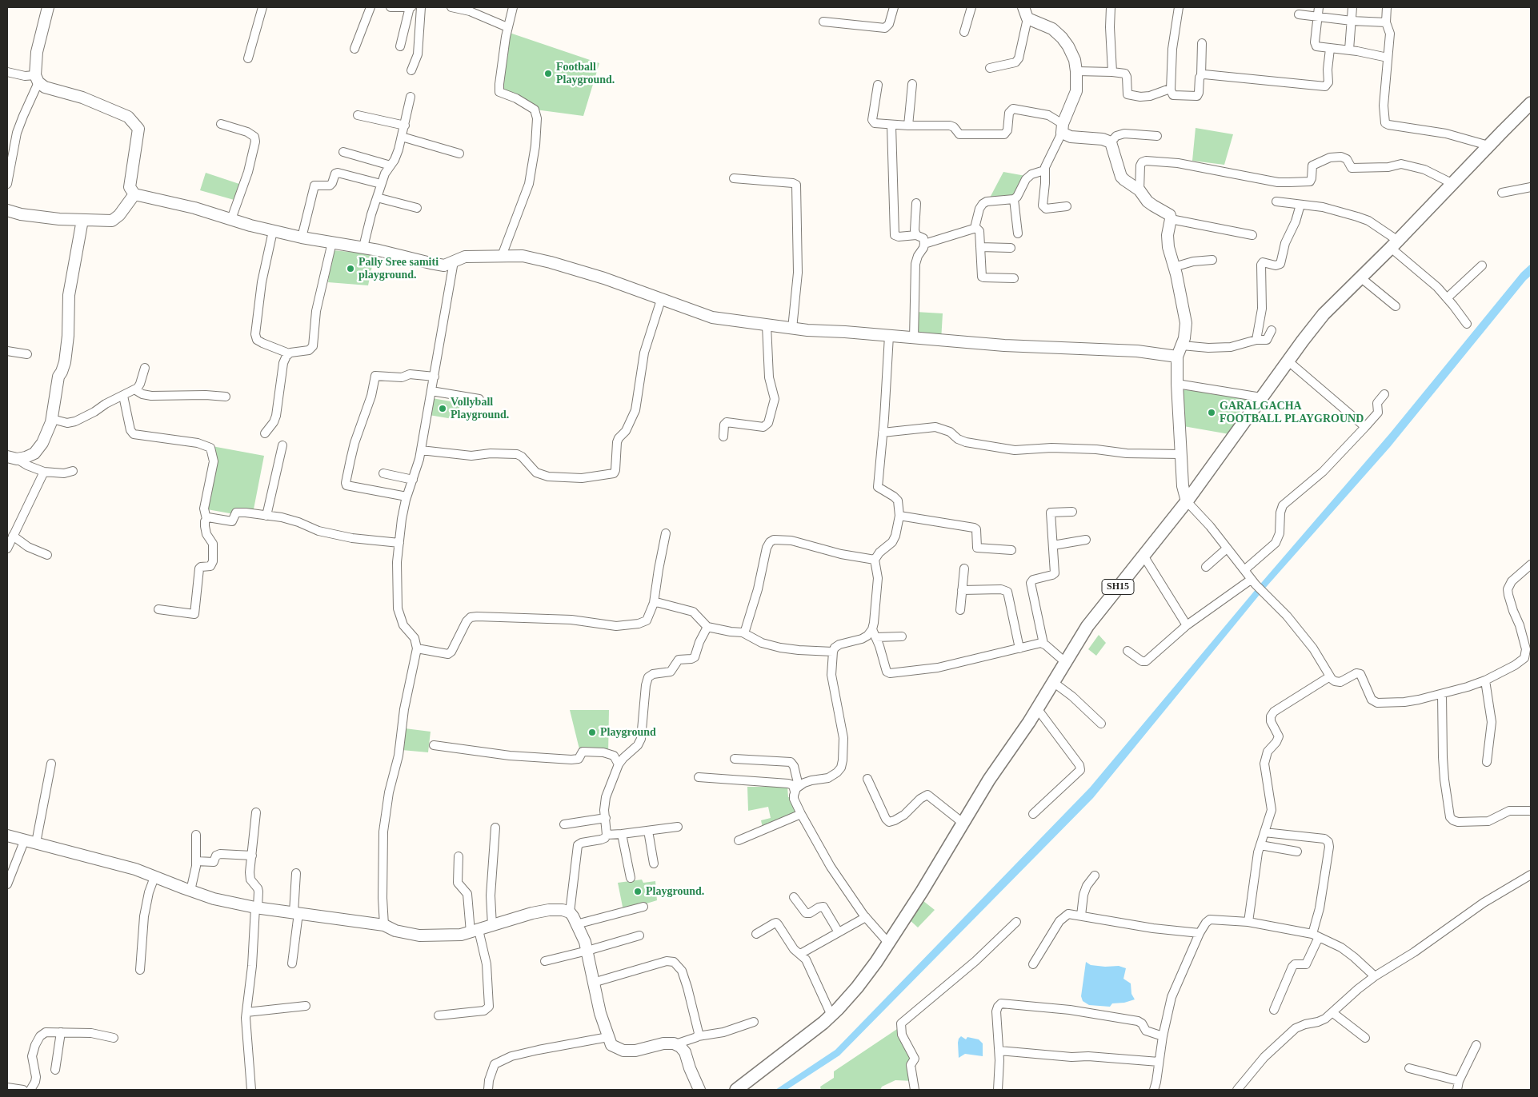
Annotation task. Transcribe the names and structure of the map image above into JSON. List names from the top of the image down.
{
  "streets": {
    "main road": ["SH15"]
  },
  "places": [
    "Football Playground.",
    "Pally Sree samiti playground.",
    "Vollyball Playground.",
    "GARALGACHA FOOTBALL PLAYGROUND",
    "Playground",
    "Playground."
  ]
}
